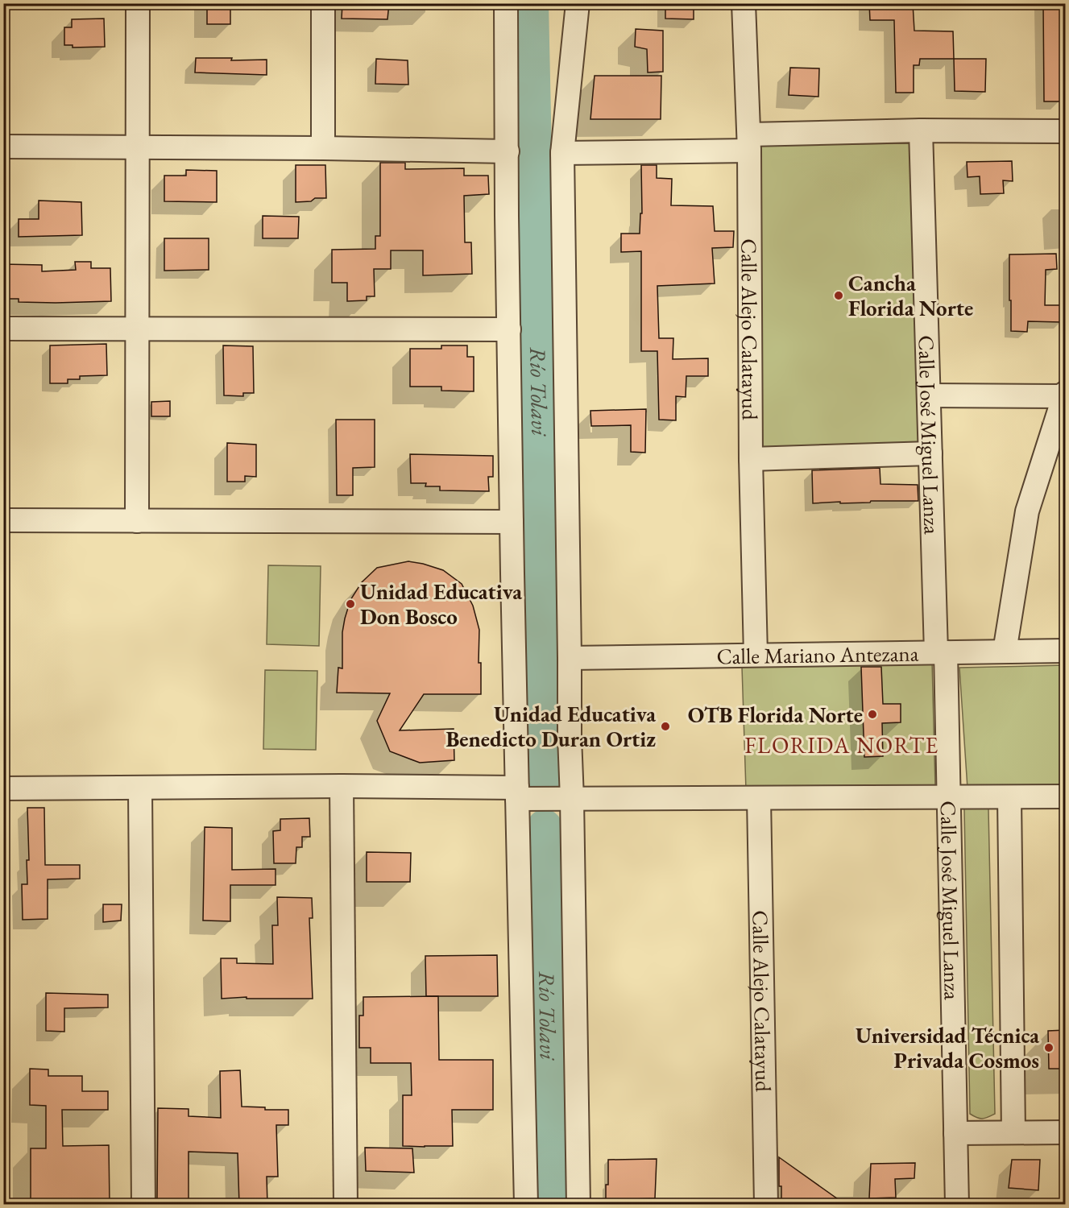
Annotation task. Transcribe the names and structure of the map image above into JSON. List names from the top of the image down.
{
  "streets": {
    "street": ["Calle Alejo Calatayud", "Calle José Miguel Lanza", "Calle Mariano Antezana"]
  },
  "crossings": [
    ["Calle Alejo Calatayud", "Calle Mariano Antezana"],
    ["Calle José Miguel Lanza", "Calle Mariano Antezana"]
  ],
  "districts": ["FLORIDA NORTE"],
  "water": ["Río Tolavi"],
  "places": [
    "Cancha Florida Norte",
    "Unidad Educativa Don Bosco",
    "OTB Florida Norte",
    "Unidad Educativa Benedicto Duran Ortiz",
    "Universidad Técnica Privada Cosmos"
  ]
}
